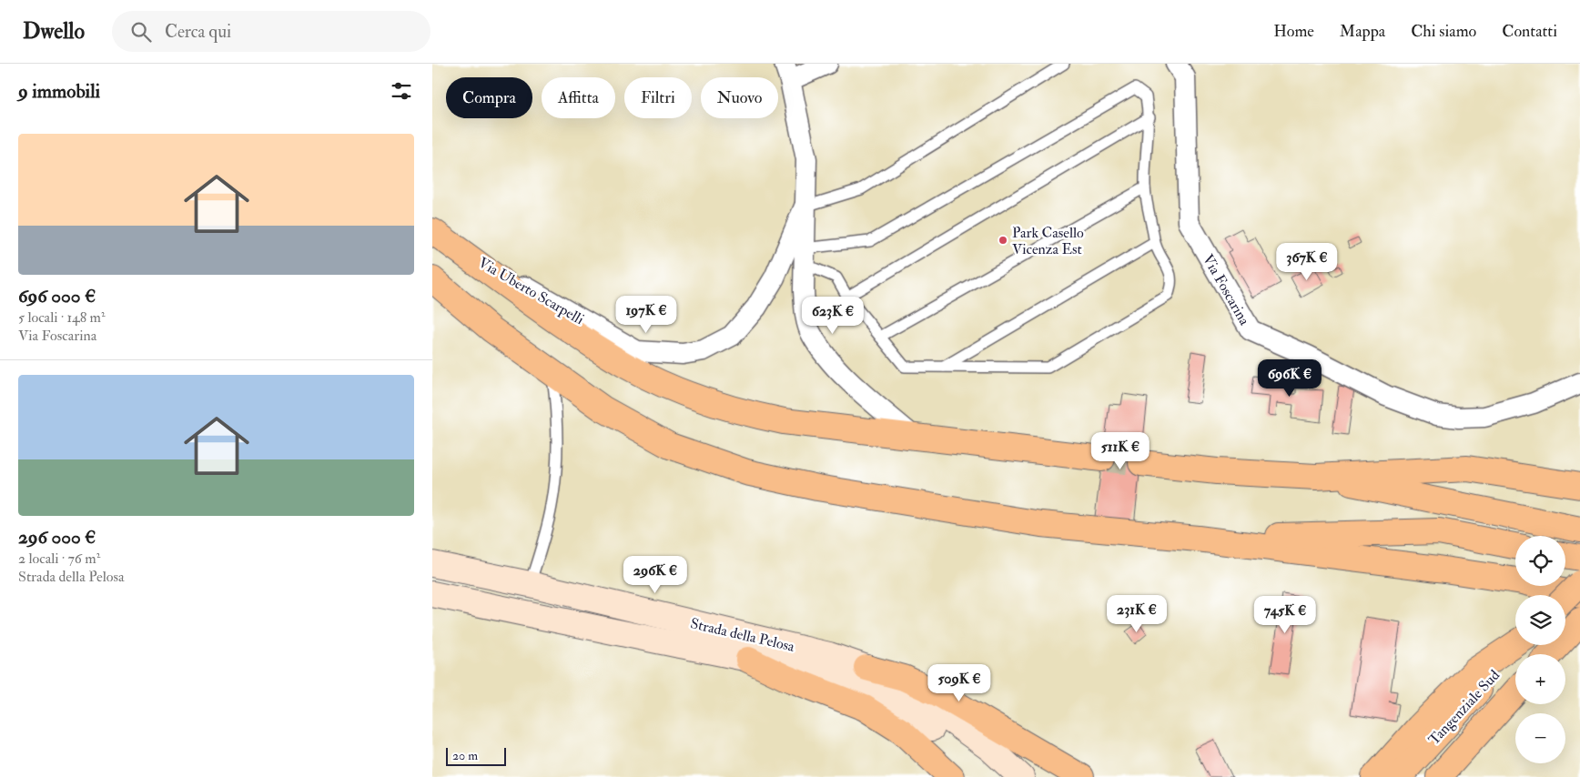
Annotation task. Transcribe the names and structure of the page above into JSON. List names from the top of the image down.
{
  "streets": {
    "highway": ["Tangenziale Sud"],
    "street": ["Via Foscarina", "Via Uberto Scarpelli", "Strada della Pelosa"]
  },
  "places": ["Park Casello Vicenza Est"],
  "scale_bar": "20 m",
  "page": {
    "header": "Dwello",
    "search": "Cerca qui",
    "nav": [
      "Home",
      "Mappa",
      "Chi siamo",
      "Contatti"
    ],
    "heading": "9 immobili",
    "chip": [
      "Compra",
      "Affitta",
      "Filtri",
      "Nuovo"
    ],
    "list": [
      {
        "name": "696 000 €",
        "note": "5 locali · 148 m² · Via Foscarina"
      },
      {
        "name": "296 000 €",
        "note": "2 locali · 76 m² · Strada della Pelosa"
      }
    ],
    "price": [
      "367K €",
      "197K €",
      "623K €",
      "696K €",
      "511K €",
      "296K €",
      "231K €",
      "745K €",
      "509K €"
    ],
    "map_buttons": ["+", "−"],
    "scale": "20 m"
  }
}
